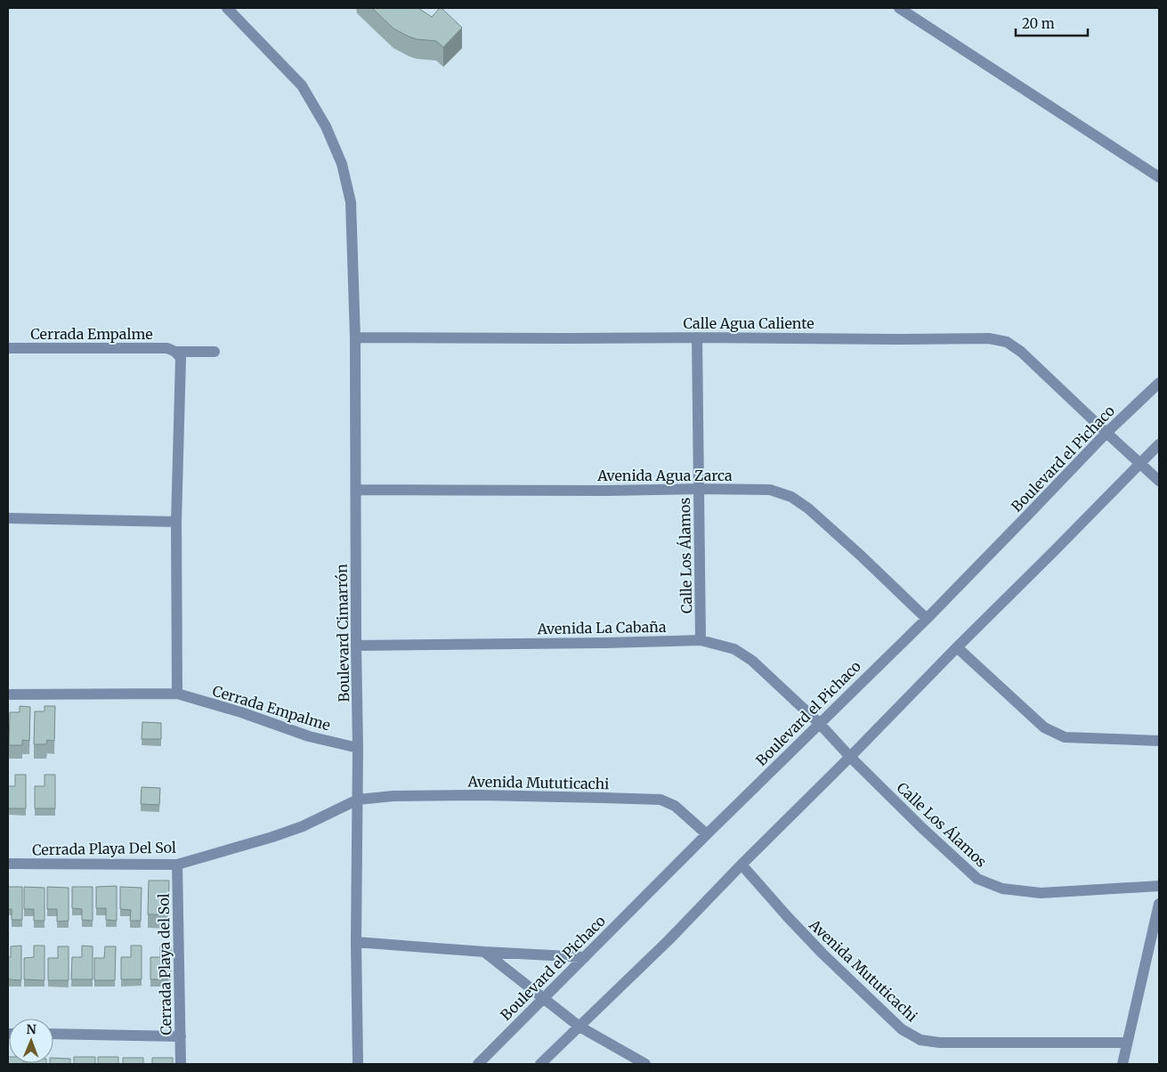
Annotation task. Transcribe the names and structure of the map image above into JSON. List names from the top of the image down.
{
  "streets": {
    "street": [
      "Calle Agua Caliente",
      "Cerrada Empalme",
      "Boulevard el Pichaco",
      "Avenida Agua Zarca",
      "Calle Los Álamos",
      "Avenida La Cabaña",
      "Boulevard Cimarrón",
      "Avenida Mututicachi",
      "Cerrada Playa Del Sol",
      "Cerrada Playa del Sol"
    ]
  },
  "crossings": [
    ["Calle Agua Caliente", "Boulevard el Pichaco"],
    ["Calle Agua Caliente", "Calle Los Álamos"],
    ["Calle Agua Caliente", "Boulevard Cimarrón"],
    ["Cerrada Empalme", "Boulevard Cimarrón"],
    ["Boulevard el Pichaco", "Avenida Agua Zarca"],
    ["Boulevard el Pichaco", "Calle Los Álamos"],
    ["Boulevard el Pichaco", "Avenida La Cabaña"],
    ["Boulevard el Pichaco", "Avenida Mututicachi"],
    ["Avenida Agua Zarca", "Calle Los Álamos"],
    ["Avenida Agua Zarca", "Boulevard Cimarrón"],
    ["Calle Los Álamos", "Avenida La Cabaña"],
    ["Avenida La Cabaña", "Boulevard Cimarrón"],
    ["Boulevard Cimarrón", "Avenida Mututicachi"],
    ["Boulevard Cimarrón", "Cerrada Playa Del Sol"],
    ["Avenida Mututicachi", "Cerrada Playa Del Sol"],
    ["Cerrada Playa Del Sol", "Cerrada Playa del Sol"]
  ],
  "scale_bar": "20 m",
  "north": "top"
}
